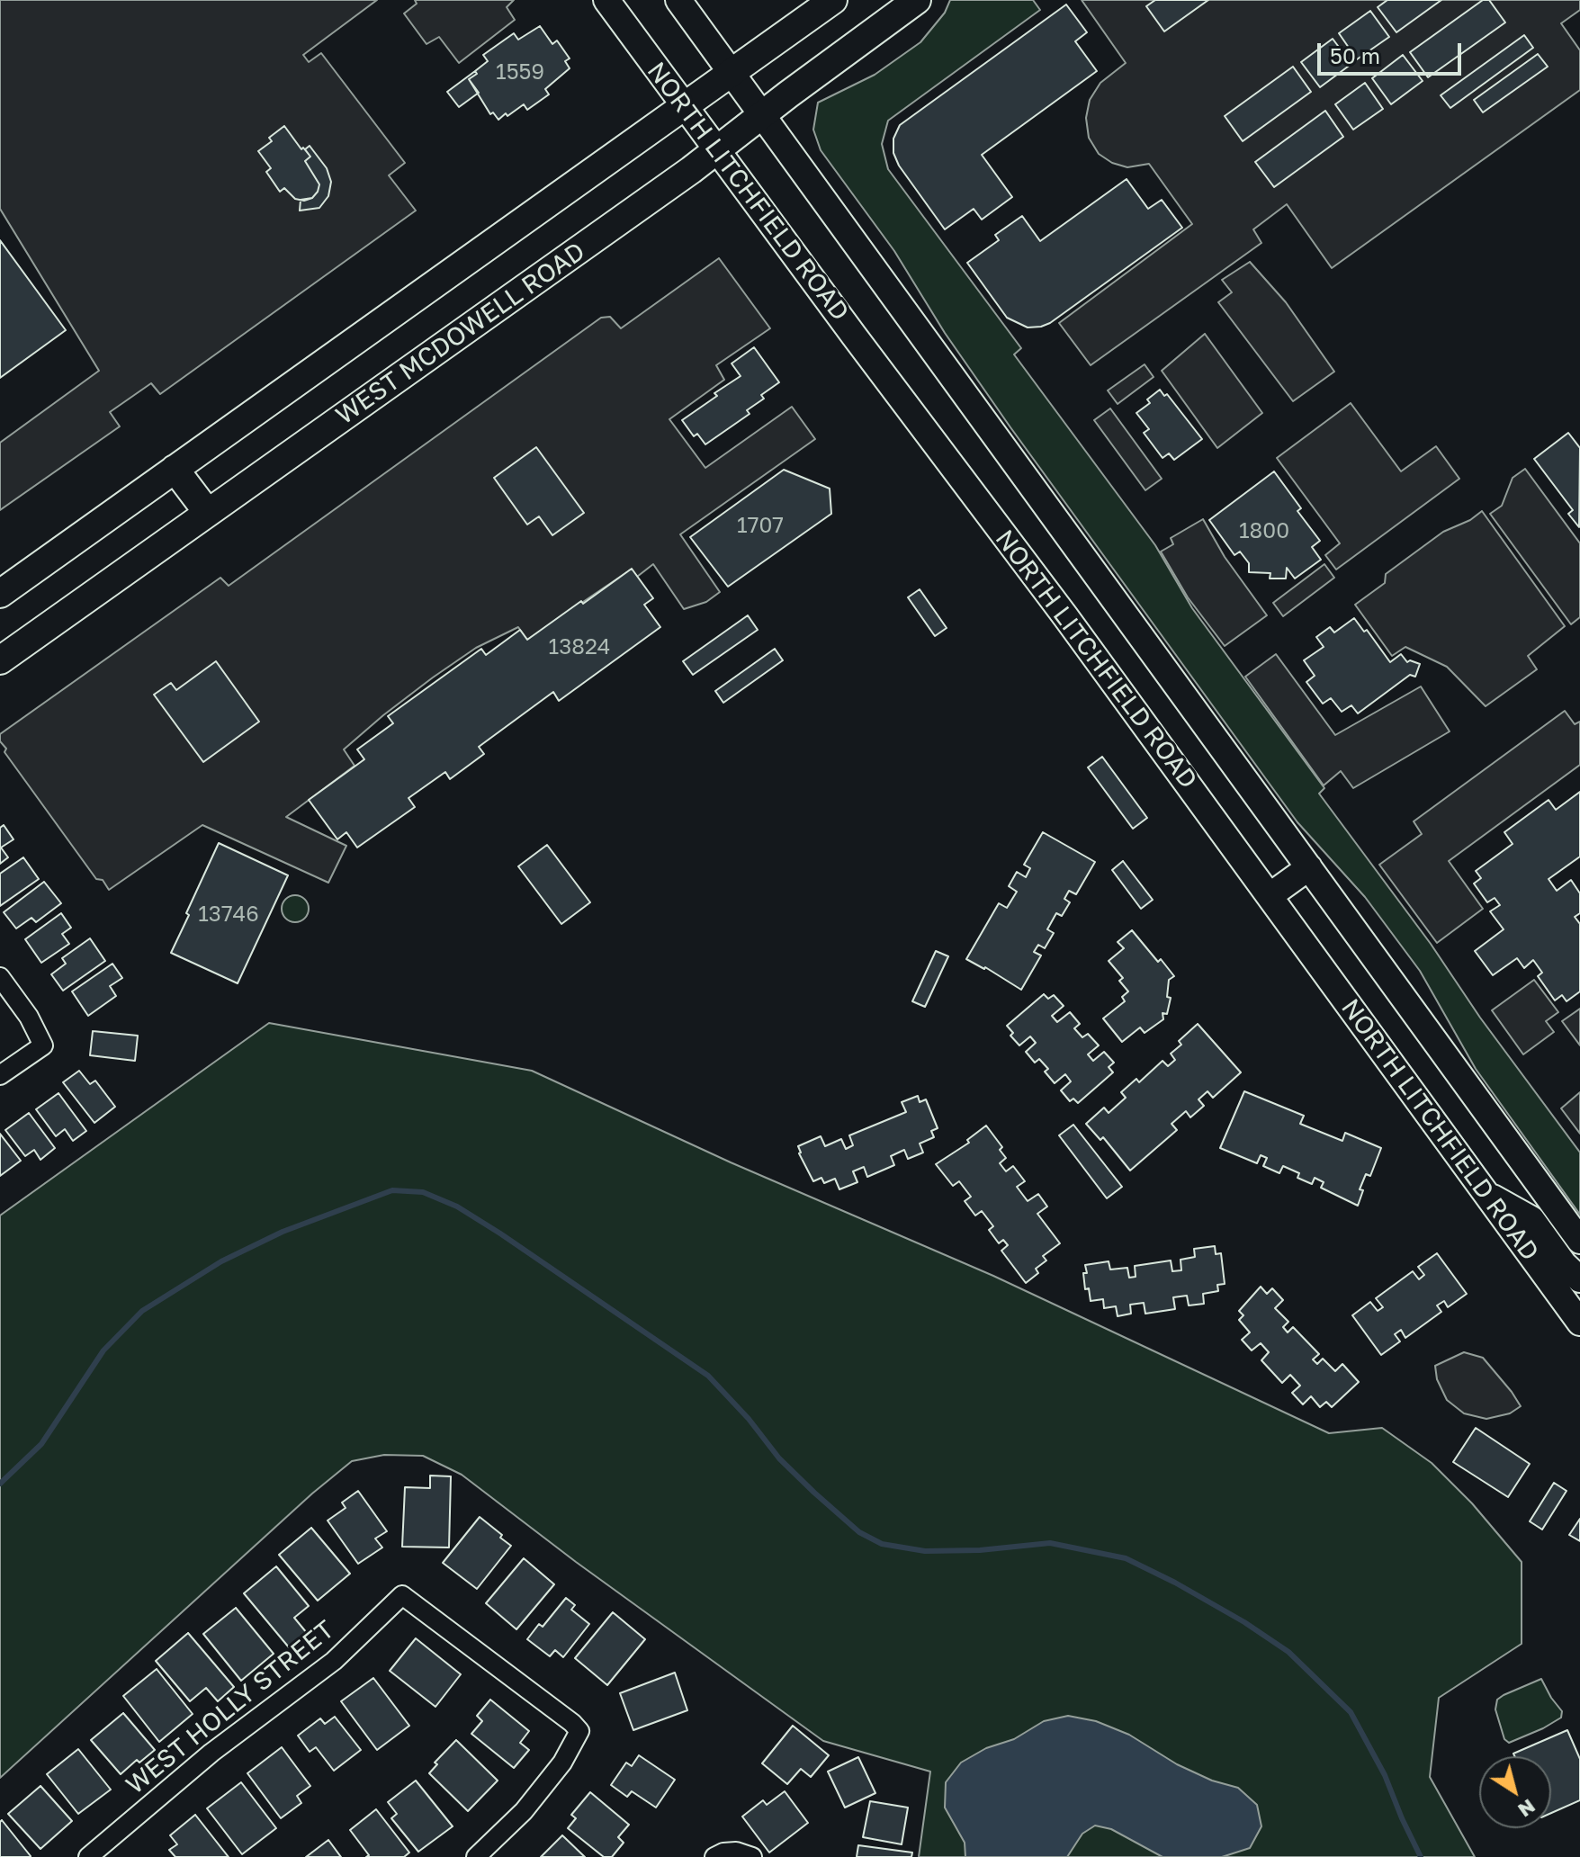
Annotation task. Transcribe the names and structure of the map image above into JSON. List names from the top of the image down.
{
  "streets": {
    "main road": ["NORTH LITCHFIELD ROAD", "WEST MCDOWELL ROAD"],
    "street": ["WEST HOLLY STREET"]
  },
  "crossings": [
    ["NORTH LITCHFIELD ROAD", "WEST MCDOWELL ROAD"]
  ],
  "house_numbers": [
    "1559",
    "1707",
    "1800",
    "13824",
    "13746"
  ],
  "scale_bar": "50 m",
  "north": "bottom right"
}
